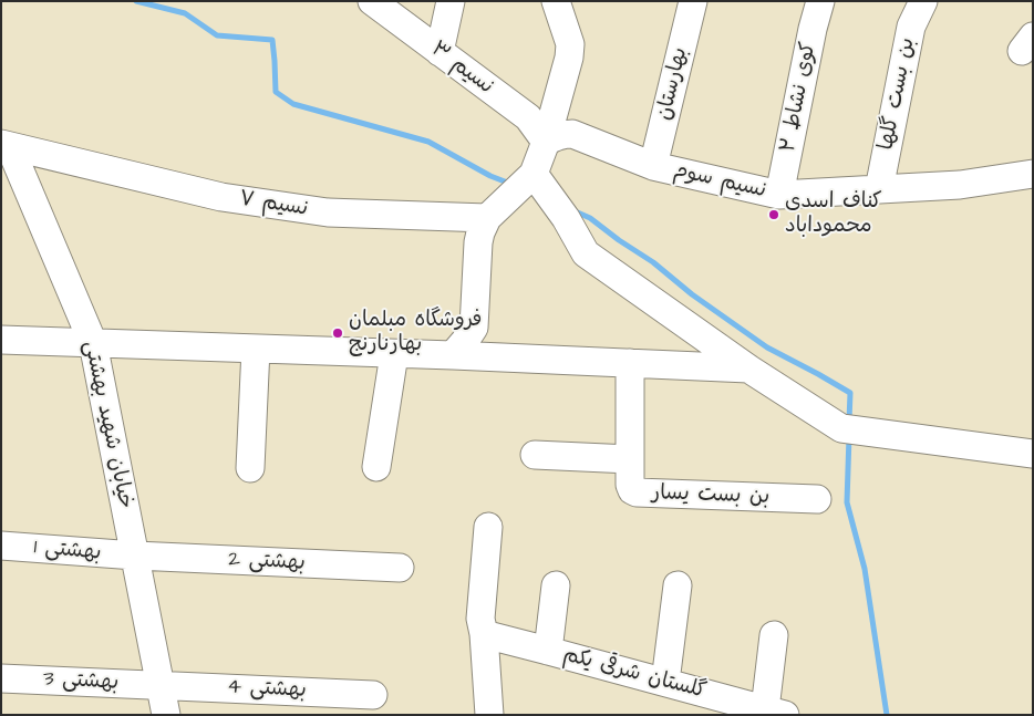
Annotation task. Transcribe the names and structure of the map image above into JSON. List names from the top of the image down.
{
  "streets": {
    "street": [
      "نسیم ۳",
      "بهارستان",
      "بن بست گلها",
      "کوی نشاط ۲",
      "نسیم سوم",
      "نسیم ۷",
      "خیابان شهید بهشتی",
      "بن بست یسار",
      "بهشتی 1",
      "بهشتی 2",
      "گلستان شرقی یکم",
      "بهشتی 3",
      "بهشتی 4"
    ]
  },
  "crossings": [
    ["نسیم ۳", "نسیم سوم"],
    ["بهارستان", "نسیم سوم"],
    ["بن بست گلها", "نسیم سوم"],
    ["کوی نشاط ۲", "نسیم سوم"],
    ["نسیم ۷", "خیابان شهید بهشتی"],
    ["خیابان شهید بهشتی", "بهشتی 1"],
    ["خیابان شهید بهشتی", "بهشتی 2"],
    ["خیابان شهید بهشتی", "بهشتی 3"],
    ["خیابان شهید بهشتی", "بهشتی 4"],
    ["بهشتی 1", "بهشتی 2"],
    ["بهشتی 3", "بهشتی 4"]
  ],
  "places": ["کناف اسدی محموداباد", "فروشگاه مبلمان بهارنارنج"]
}
